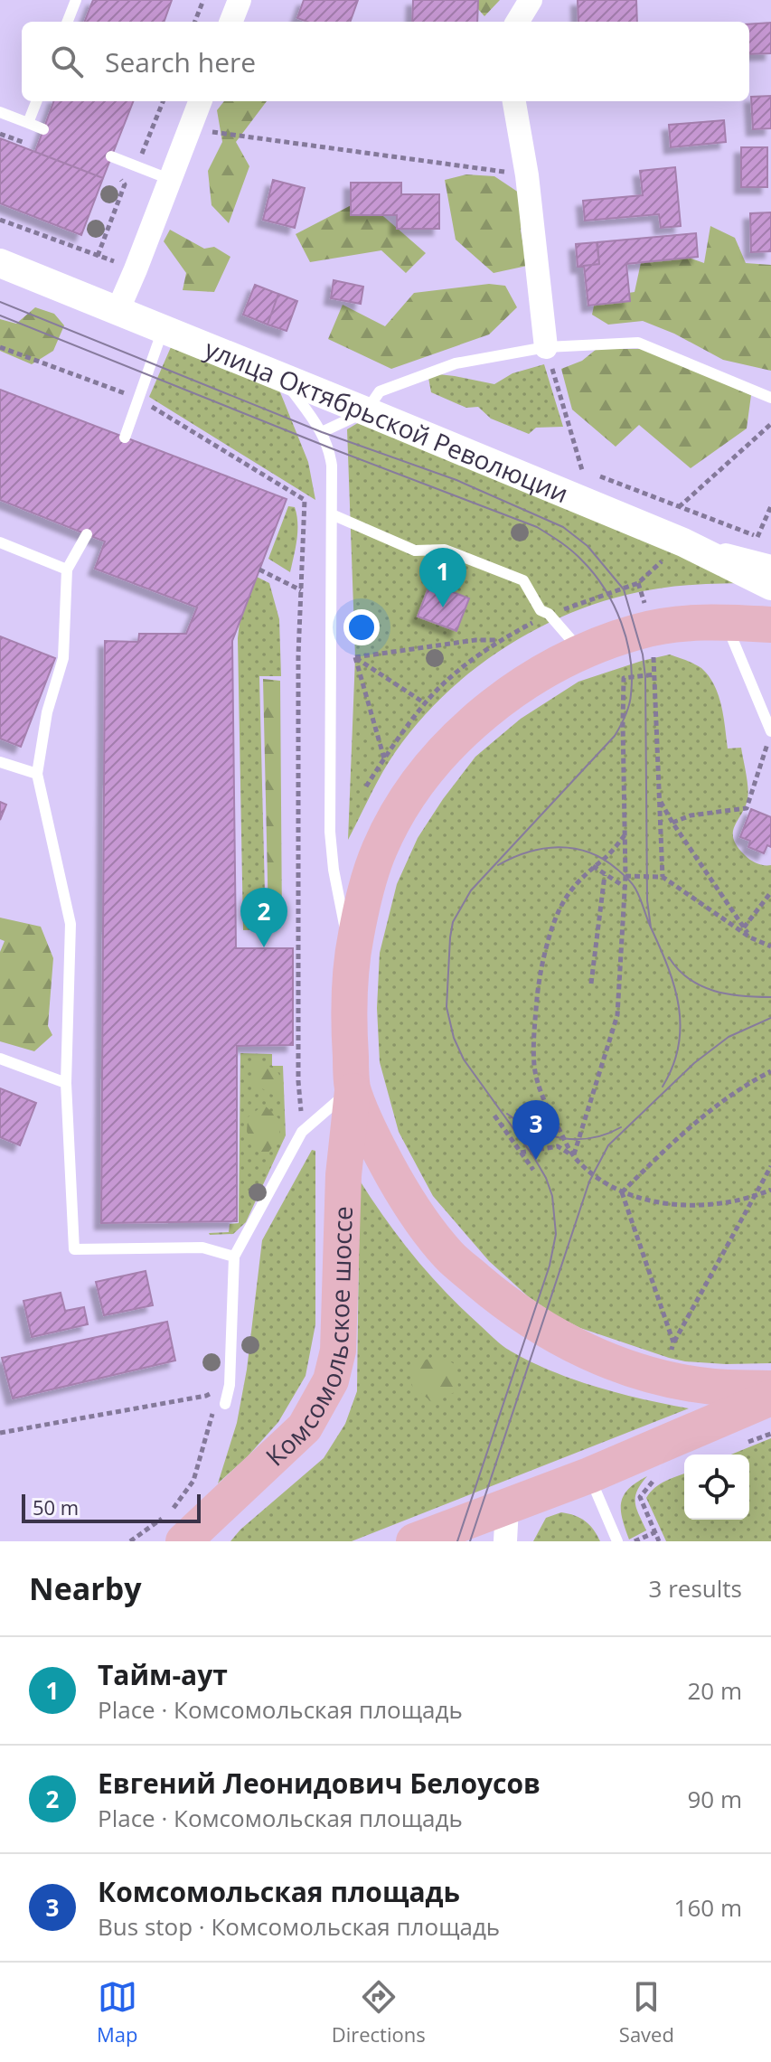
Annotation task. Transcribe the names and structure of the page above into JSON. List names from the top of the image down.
{
  "streets": {
    "main road": ["Комсомольское шоссе"],
    "street": ["улица Октябрьской Революции"]
  },
  "scale_bar": "50 m",
  "page": {
    "search": "Search here",
    "pins": ["1", "2", "3"],
    "scale": "50 m",
    "heading": ["Nearby", "3 results"],
    "list": [
      {
        "mark": "1",
        "name": "Тайм-аут",
        "note": "Place · Комсомольская площадь",
        "value": "20 m"
      },
      {
        "mark": "2",
        "name": "Евгений Леонидович Белоусов",
        "note": "Place · Комсомольская площадь",
        "value": "90 m"
      },
      {
        "mark": "3",
        "name": "Комсомольская площадь",
        "note": "Bus stop · Комсомольская площадь",
        "value": "160 m"
      }
    ],
    "nav": ["Map", "Directions", "Saved"]
  }
}
